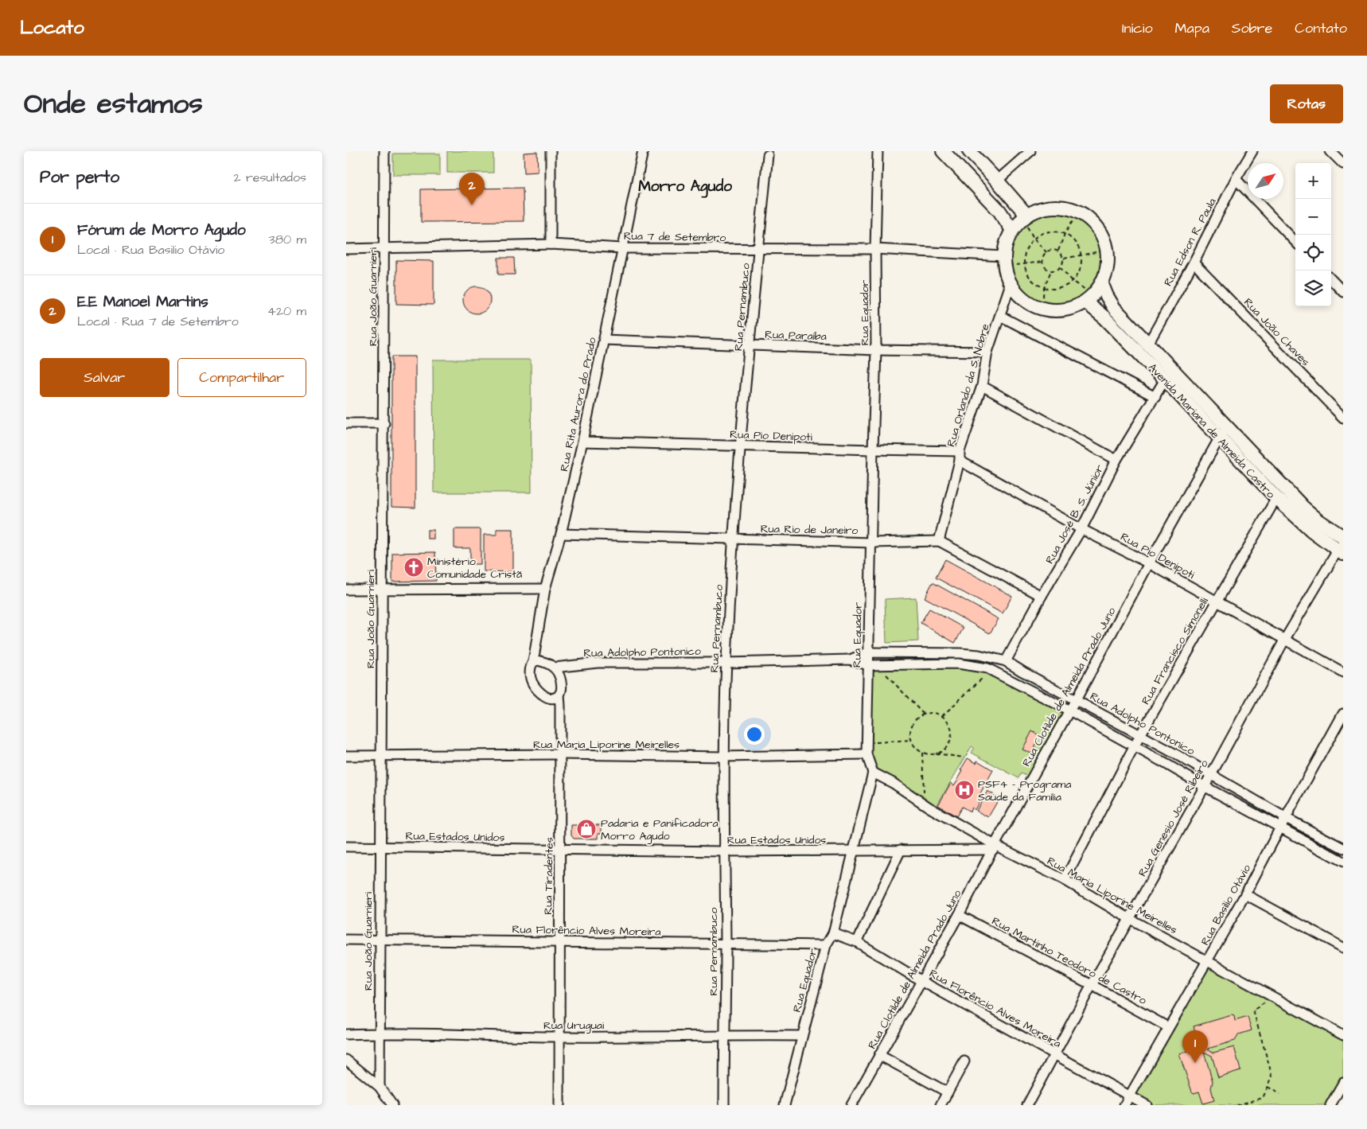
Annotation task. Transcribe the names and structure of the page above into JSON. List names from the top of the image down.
{
  "streets": {
    "main road": ["Avenida Mariana de Almeida Castro"],
    "street": [
      "Rua 7 de Setembro",
      "Rua Edson R. Paula",
      "Rua João Guarnieri",
      "Rua Pernambuco",
      "Rua Equador",
      "Rua João Chaves",
      "Rua Paraíba",
      "Rua Orlando da S. Nobre",
      "Rua Rita Aurora do Prado",
      "Rua Pio Denipoti",
      "Rua José B. S. Júnior",
      "Rua Rio de Janeiro",
      "Rua Francisco Simonelli",
      "Rua Adolpho Pontonico",
      "Rua Clotilde de Almeida Prado Juno",
      "Rua Maria Liporine Meirelles",
      "Rua Genesio José Ribeiro",
      "Rua Estados Unidos",
      "Rua Tiradentes",
      "Rua Basilio Otávio",
      "Rua Florêncio Alves Moreira",
      "Rua Martinho Teodoro de Castro",
      "Rua Uruguai"
    ]
  },
  "crossings": [
    ["Rua 7 de Setembro", "Rua João Guarnieri"],
    ["Rua 7 de Setembro", "Rua Pernambuco"],
    ["Rua 7 de Setembro", "Rua Equador"],
    ["Rua 7 de Setembro", "Rua Rita Aurora do Prado"],
    ["Rua Edson R. Paula", "Rua João Chaves"],
    ["Rua Edson R. Paula", "Avenida Mariana de Almeida Castro"],
    ["Rua João Guarnieri", "Rua Maria Liporine Meirelles"],
    ["Rua João Guarnieri", "Rua Estados Unidos"],
    ["Rua João Guarnieri", "Rua Florêncio Alves Moreira"],
    ["Rua João Guarnieri", "Rua Uruguai"],
    ["Rua Pernambuco", "Rua Paraíba"],
    ["Rua Pernambuco", "Rua Pio Denipoti"],
    ["Rua Pernambuco", "Rua Rio de Janeiro"],
    ["Rua Pernambuco", "Rua Adolpho Pontonico"],
    ["Rua Pernambuco", "Rua Maria Liporine Meirelles"],
    ["Rua Pernambuco", "Rua Estados Unidos"],
    ["Rua Pernambuco", "Rua Florêncio Alves Moreira"],
    ["Rua Pernambuco", "Rua Uruguai"],
    ["Rua Equador", "Rua Paraíba"],
    ["Rua Equador", "Rua Pio Denipoti"],
    ["Rua Equador", "Rua Rio de Janeiro"],
    ["Rua Equador", "Rua Adolpho Pontonico"],
    ["Rua Equador", "Rua Maria Liporine Meirelles"],
    ["Rua Equador", "Rua Estados Unidos"],
    ["Rua Equador", "Rua Florêncio Alves Moreira"],
    ["Rua Equador", "Rua Uruguai"],
    ["Rua Paraíba", "Rua Orlando da S. Nobre"],
    ["Rua Paraíba", "Rua Rita Aurora do Prado"],
    ["Rua Orlando da S. Nobre", "Rua Pio Denipoti"],
    ["Rua Orlando da S. Nobre", "Rua Rio de Janeiro"],
    ["Rua Rita Aurora do Prado", "Rua Pio Denipoti"],
    ["Rua Rita Aurora do Prado", "Rua Rio de Janeiro"],
    ["Rua Rita Aurora do Prado", "Rua Adolpho Pontonico"],
    ["Rua Rita Aurora do Prado", "Rua Tiradentes"],
    ["Avenida Mariana de Almeida Castro", "Rua José B. S. Júnior"],
    ["Avenida Mariana de Almeida Castro", "Rua Francisco Simonelli"],
    ["Avenida Mariana de Almeida Castro", "Rua Clotilde de Almeida Prado Juno"],
    ["Avenida Mariana de Almeida Castro", "Rua Genesio José Ribeiro"],
    ["Rua Pio Denipoti", "Rua José B. S. Júnior"],
    ["Rua Pio Denipoti", "Rua Francisco Simonelli"],
    ["Rua Pio Denipoti", "Rua Clotilde de Almeida Prado Juno"],
    ["Rua Pio Denipoti", "Rua Genesio José Ribeiro"],
    ["Rua José B. S. Júnior", "Rua Rio de Janeiro"],
    ["Rua José B. S. Júnior", "Rua Adolpho Pontonico"],
    ["Rua Francisco Simonelli", "Rua Adolpho Pontonico"],
    ["Rua Francisco Simonelli", "Rua Maria Liporine Meirelles"],
    ["Rua Adolpho Pontonico", "Rua Clotilde de Almeida Prado Juno"],
    ["Rua Adolpho Pontonico", "Rua Genesio José Ribeiro"],
    ["Rua Adolpho Pontonico", "Rua Tiradentes"],
    ["Rua Adolpho Pontonico", "Rua Basilio Otávio"],
    ["Rua Clotilde de Almeida Prado Juno", "Rua Maria Liporine Meirelles"],
    ["Rua Clotilde de Almeida Prado Juno", "Rua Estados Unidos"],
    ["Rua Clotilde de Almeida Prado Juno", "Rua Florêncio Alves Moreira"],
    ["Rua Clotilde de Almeida Prado Juno", "Rua Martinho Teodoro de Castro"],
    ["Rua Maria Liporine Meirelles", "Rua Genesio José Ribeiro"],
    ["Rua Maria Liporine Meirelles", "Rua Estados Unidos"],
    ["Rua Maria Liporine Meirelles", "Rua Tiradentes"],
    ["Rua Maria Liporine Meirelles", "Rua Basilio Otávio"],
    ["Rua Genesio José Ribeiro", "Rua Florêncio Alves Moreira"],
    ["Rua Genesio José Ribeiro", "Rua Martinho Teodoro de Castro"],
    ["Rua Estados Unidos", "Rua Tiradentes"],
    ["Rua Tiradentes", "Rua Florêncio Alves Moreira"],
    ["Rua Tiradentes", "Rua Uruguai"],
    ["Rua Basilio Otávio", "Rua Florêncio Alves Moreira"],
    ["Rua Basilio Otávio", "Rua Martinho Teodoro de Castro"]
  ],
  "districts": ["Morro Agudo"],
  "places": {
    "church": ["Ministério Comunidade Cristã"],
    "hospital": ["PSF4 - Programa Saúde da Família"],
    "shop": ["Padaria e Panificadora Morro Agudo"]
  },
  "north": "top right",
  "page": {
    "header": "Locato",
    "nav": [
      "Início",
      "Mapa",
      "Sobre",
      "Contato"
    ],
    "title": "Onde estamos",
    "buttons": [
      "Rotas",
      ["Salvar", "Compartilhar"]
    ],
    "heading": ["Por perto", "2 resultados"],
    "map_buttons": ["+", "−"],
    "pins": ["2", "1"],
    "list": [
      {
        "mark": "1",
        "name": "Fórum de Morro Agudo",
        "note": "Local · Rua Basilio Otávio",
        "value": "380 m"
      },
      {
        "mark": "2",
        "name": "E.E Manoel Martins",
        "note": "Local · Rua 7 de Setembro",
        "value": "420 m"
      }
    ]
  }
}
